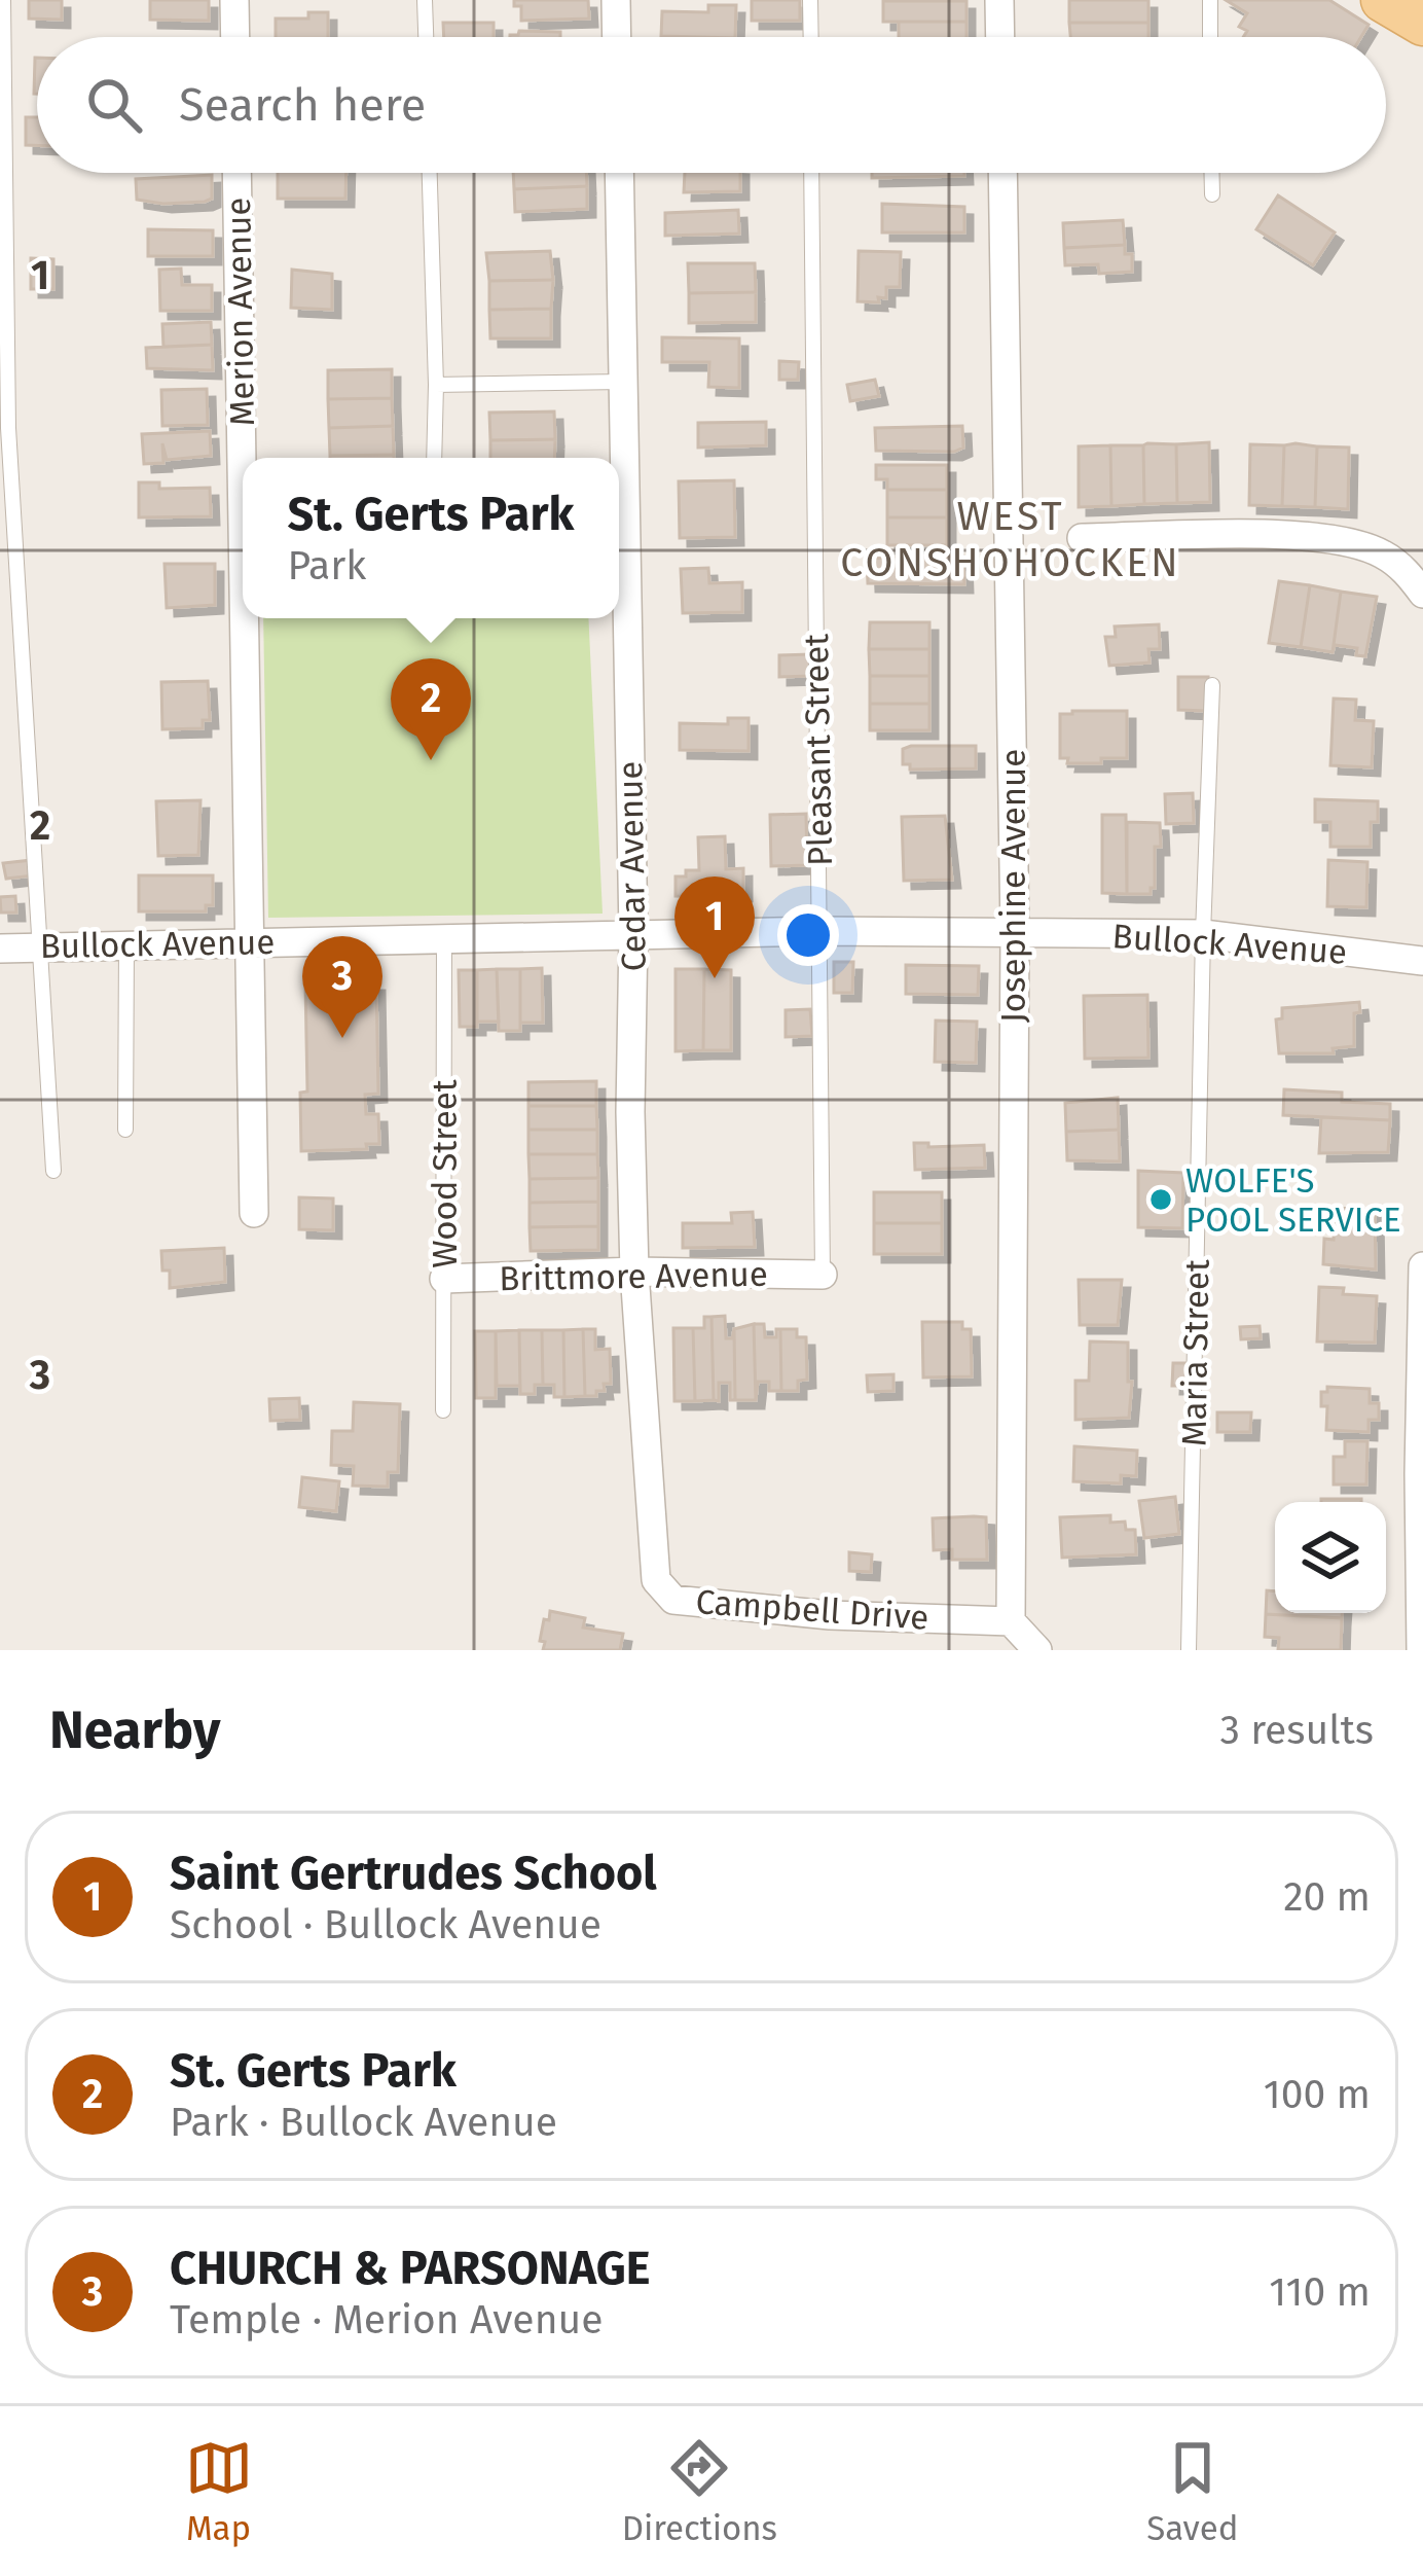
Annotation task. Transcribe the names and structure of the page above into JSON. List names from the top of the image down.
{
  "streets": {
    "street": [
      "Merion Avenue",
      "Cedar Avenue",
      "Josephine Avenue",
      "Bullock Avenue",
      "Brittmore Avenue",
      "Campbell Drive"
    ],
    "lane": ["Pleasant Street", "Wood Street", "Maria Street"]
  },
  "crossings": [
    ["Merion Avenue", "Bullock Avenue"],
    ["Pleasant Street", "Bullock Avenue"],
    ["Pleasant Street", "Brittmore Avenue"],
    ["Cedar Avenue", "Bullock Avenue"],
    ["Cedar Avenue", "Brittmore Avenue"],
    ["Cedar Avenue", "Campbell Drive"],
    ["Josephine Avenue", "Bullock Avenue"],
    ["Josephine Avenue", "Campbell Drive"],
    ["Bullock Avenue", "Wood Street"],
    ["Bullock Avenue", "Maria Street"],
    ["Wood Street", "Brittmore Avenue"]
  ],
  "districts": ["WEST CONSHOHOCKEN"],
  "places": ["WOLFE'S POOL SERVICE"],
  "page": {
    "search": "Search here",
    "popup": ["St. Gerts Park", "Park"],
    "pins": ["2", "1", "3"],
    "heading": ["Nearby", "3 results"],
    "list": [
      {
        "mark": "1",
        "name": "Saint Gertrudes School",
        "note": "School · Bullock Avenue",
        "value": "20 m"
      },
      {
        "mark": "2",
        "name": "St. Gerts Park",
        "note": "Park · Bullock Avenue",
        "value": "100 m"
      },
      {
        "mark": "3",
        "name": "CHURCH & PARSONAGE",
        "note": "Temple · Merion Avenue",
        "value": "110 m"
      }
    ],
    "nav": ["Map", "Directions", "Saved"]
  },
  "grid": {
    "rows": ["1", "2", "3"]
  }
}
